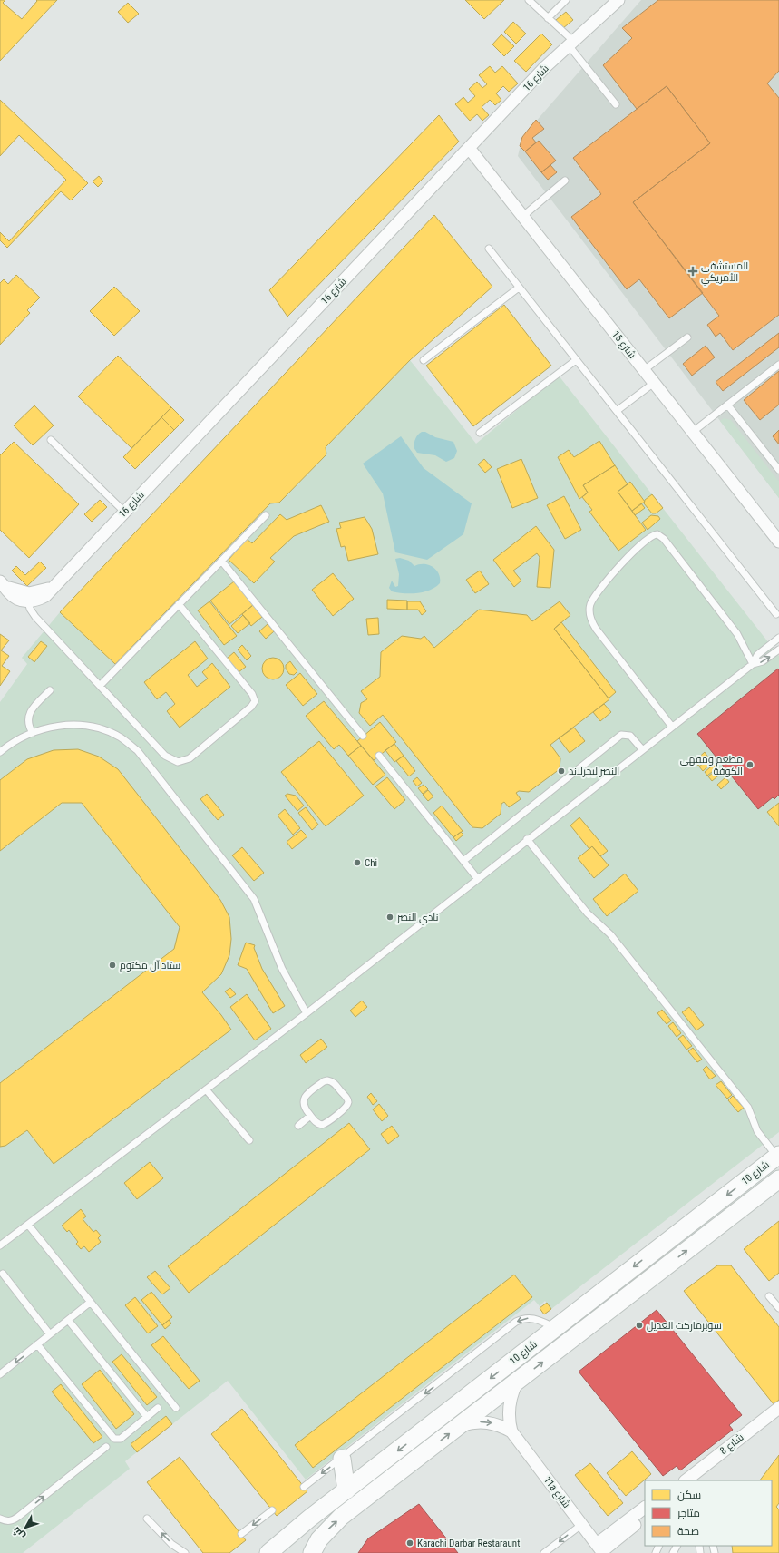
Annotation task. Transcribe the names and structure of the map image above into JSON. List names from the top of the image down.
{
  "streets": {
    "main road": ["شارع 10"],
    "street": [
      "شارع 16",
      "شارع 15",
      "شارع 8",
      "11a شارع"
    ]
  },
  "crossings": [
    ["شارع 16", "شارع 15"],
    ["شارع 10", "11a شارع"]
  ],
  "places": {
    "health": ["المستشفى الأمريكي"],
    "other": [
      "مطعم ومقهى الكوفة",
      "النصر ليجرلاند",
      "Chi",
      "نادي النصر",
      "ستاد اّل مكتوم",
      "سوبرماركت العديل",
      "Karachi Darbar Restaraunt"
    ]
  },
  "legend": ["سكن", "متاجر", "صحة"],
  "north": "bottom left"
}
